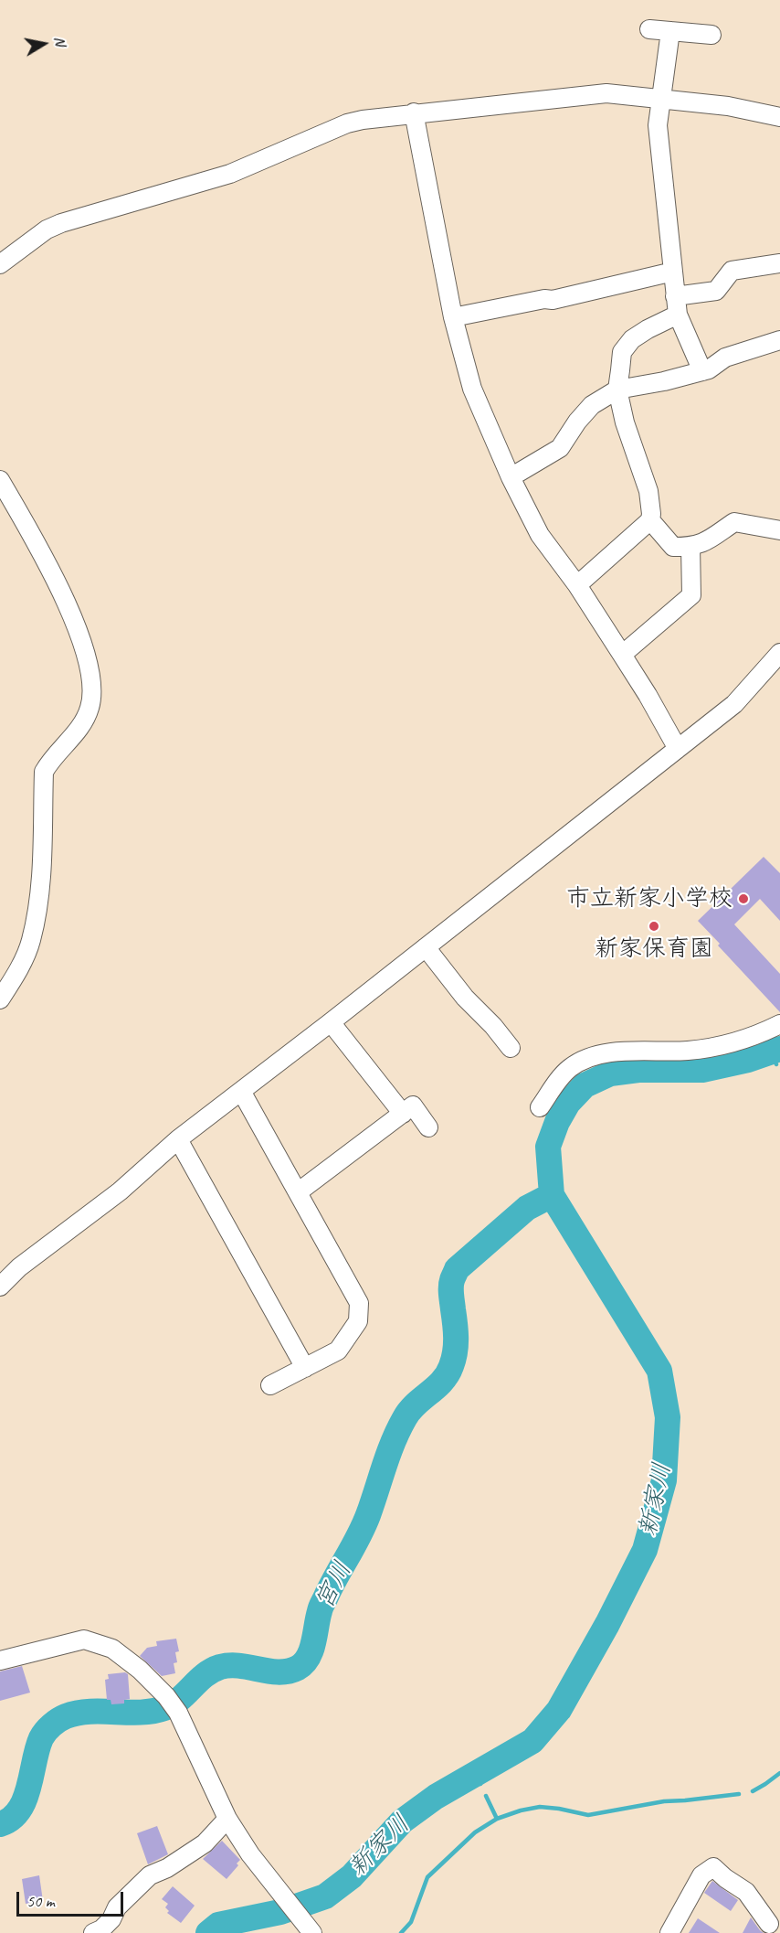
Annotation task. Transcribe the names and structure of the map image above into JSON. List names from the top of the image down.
{
  "water": ["新家川", "宮川"],
  "places": ["市立新家小学校", "新家保育園"],
  "scale_bar": "50 m",
  "north": "right"
}
